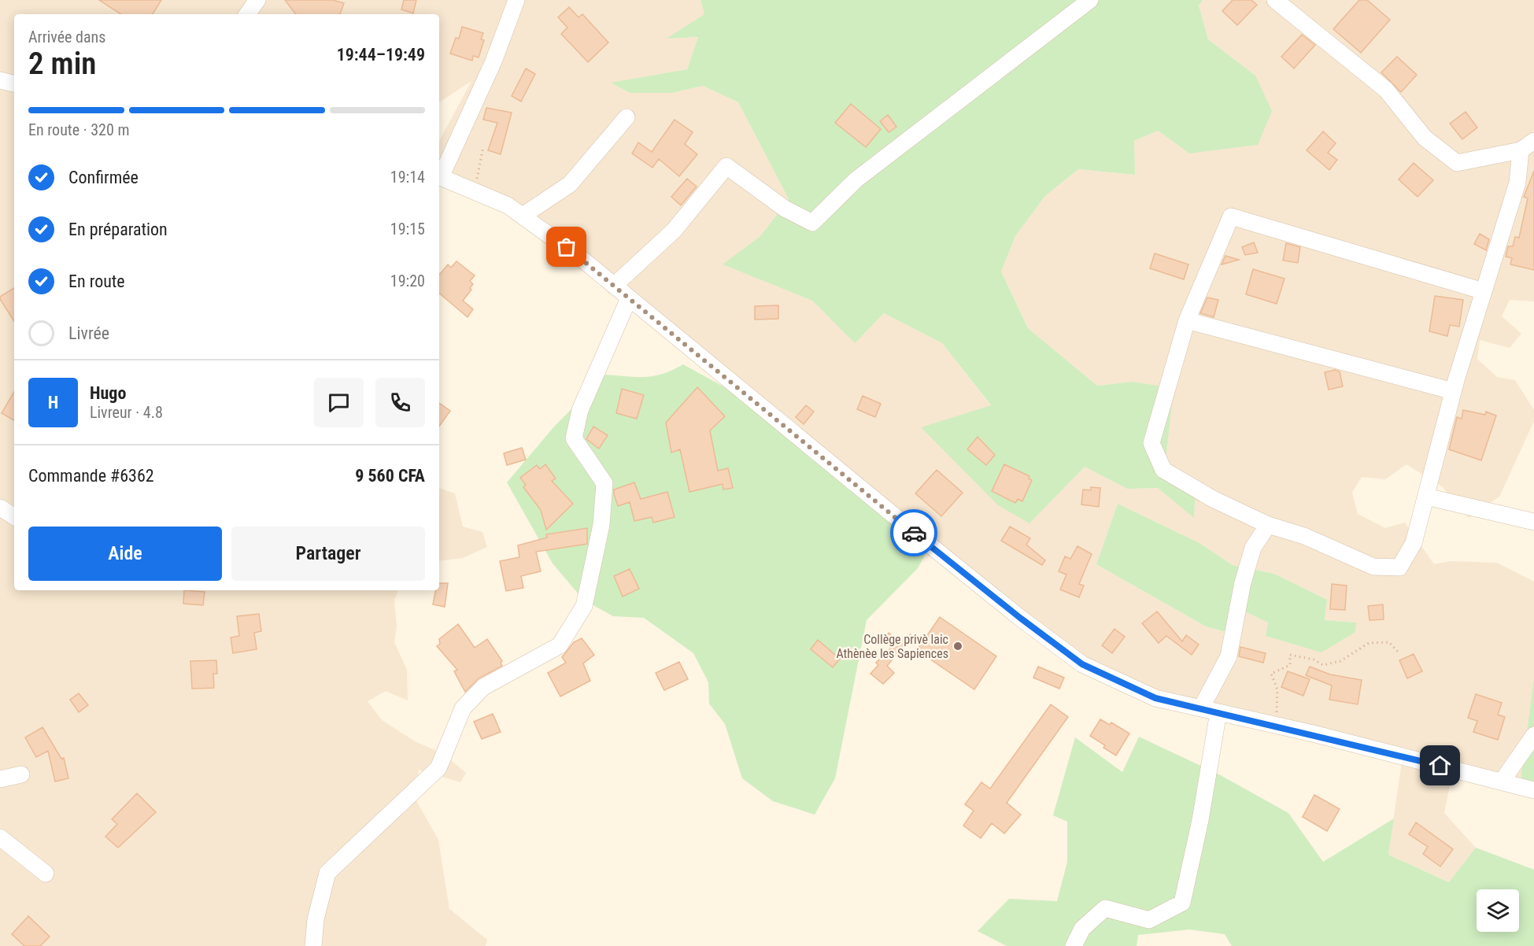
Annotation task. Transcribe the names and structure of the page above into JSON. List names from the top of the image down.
{
  "places": ["Collège privè laic Athènèe les Sapiences"],
  "page": {
    "heading": ["2 min", "Arrivée dans", "19:44–19:49"],
    "panel": [
      "Hugo",
      "Livreur · 4.8",
      "Commande #6362",
      "9 560 CFA"
    ],
    "bar": "En route · 320 m",
    "list": [
      ["Confirmée", "19:14"],
      ["En préparation", "19:15"],
      ["En route", "19:20"],
      "Livrée"
    ],
    "round": "H",
    "buttons": ["Aide", "Partager"]
  }
}
